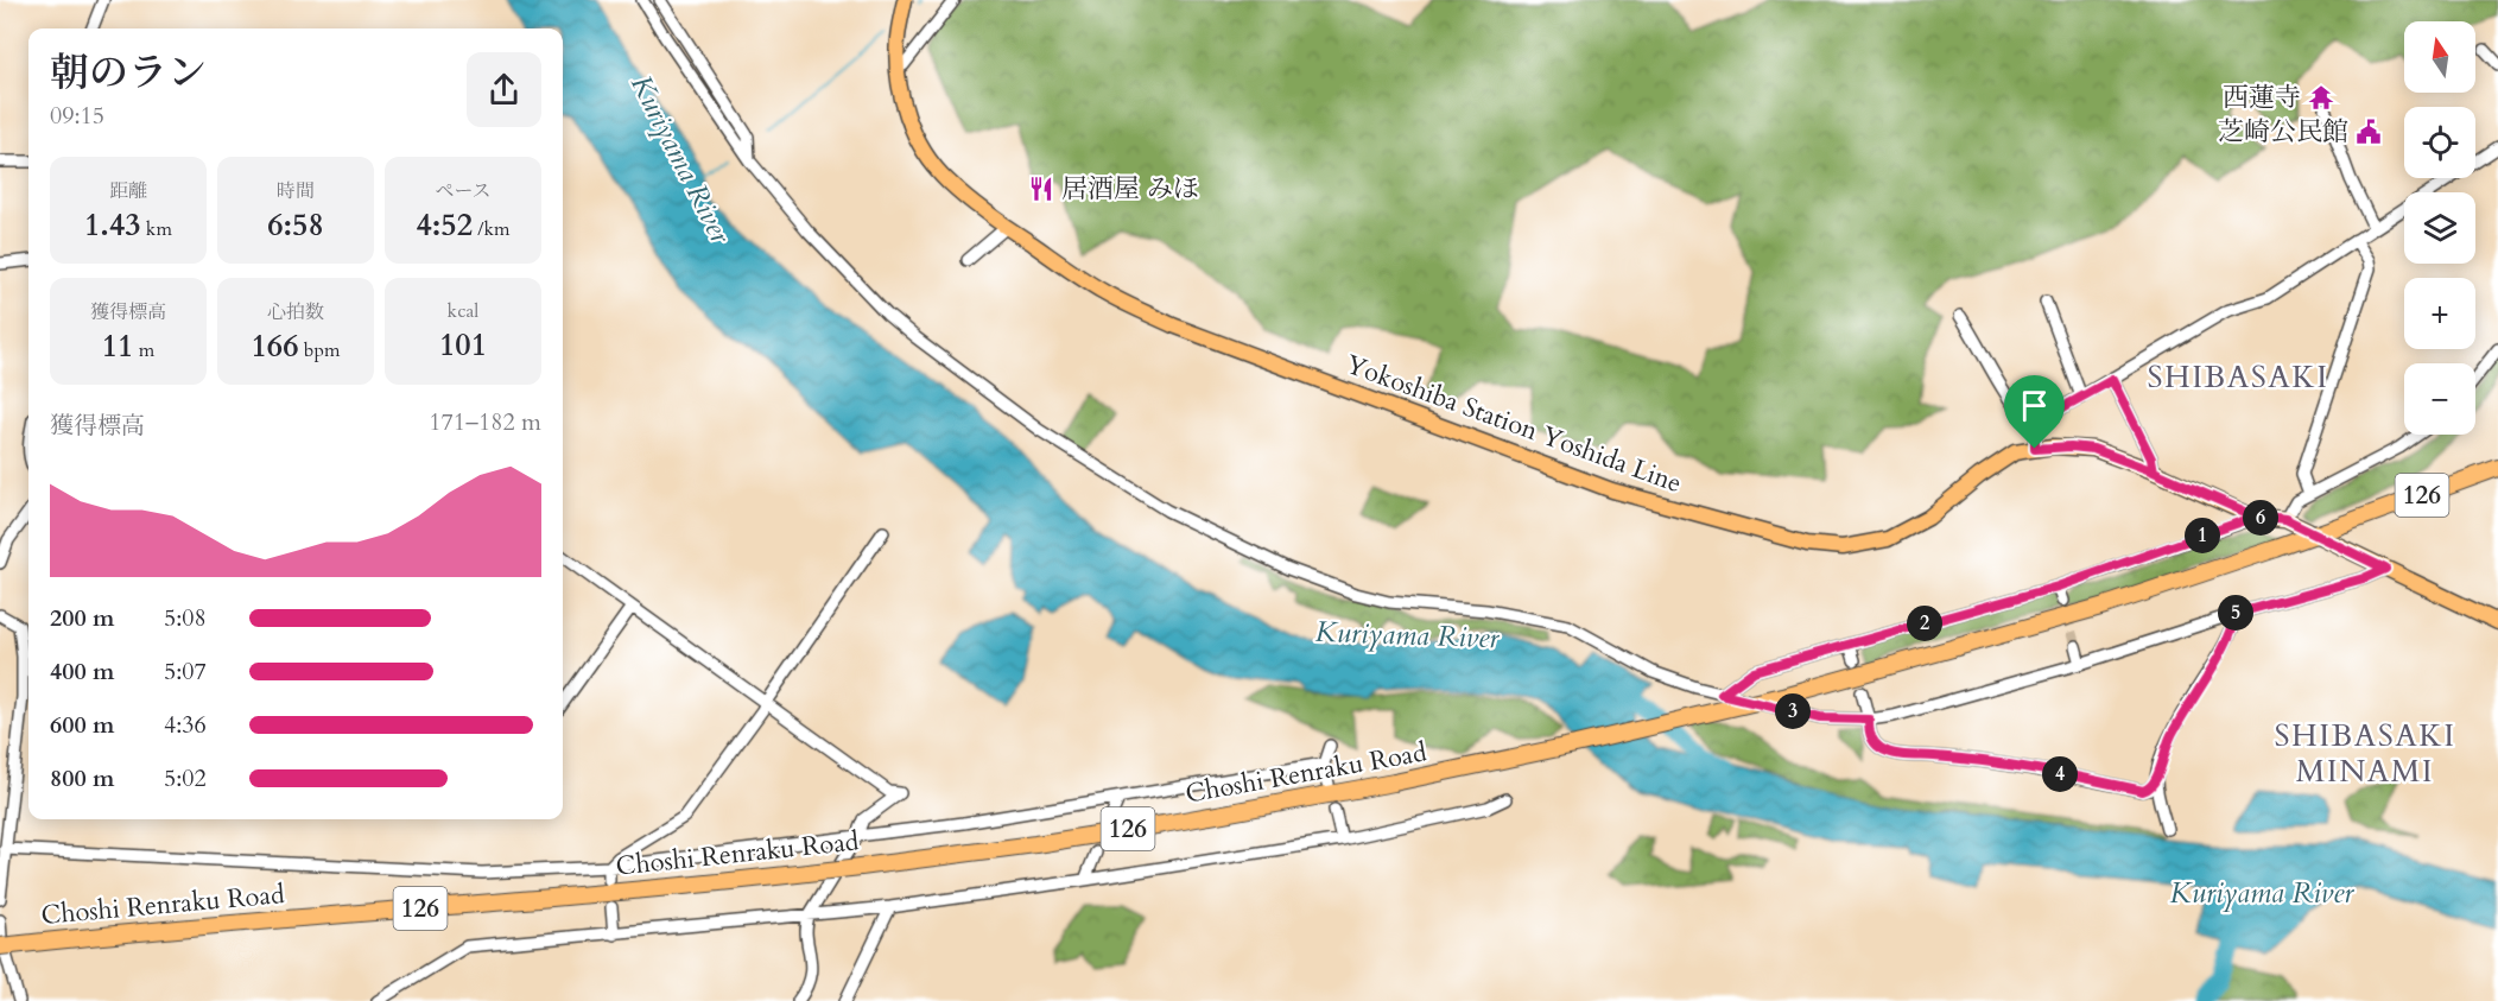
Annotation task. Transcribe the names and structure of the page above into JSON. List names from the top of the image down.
{
  "streets": {
    "highway": ["126", "Choshi Renraku Road"],
    "main road": ["Yokoshiba Station Yoshida Line"]
  },
  "districts": ["SHIBASAKI", "SHIBASAKI MINAMI"],
  "water": ["Kuriyama River"],
  "places": {
    "temple": ["西蓮寺"],
    "public building": ["芝崎公民館"],
    "restaurant": ["居酒屋 みほ"]
  },
  "north": "top",
  "page": {
    "map_buttons": ["+", "−"],
    "heading": ["朝のラン", "09:15"],
    "stats": [
      ["距離", "1.43 km"],
      ["時間", "6:58"],
      ["ペース", "4:52 /km"],
      ["獲得標高", "11 m"],
      ["心拍数", "166 bpm"],
      ["kcal", "101"]
    ],
    "chart": ["獲得標高", "171–182 m"],
    "pins": [
      "6",
      "1",
      "5",
      "2",
      "3",
      "4"
    ],
    "list": [
      {
        "name": "200 m",
        "note": "5:08"
      },
      {
        "name": "400 m",
        "note": "5:07"
      },
      {
        "name": "600 m",
        "note": "4:36"
      },
      {
        "name": "800 m",
        "note": "5:02"
      }
    ]
  }
}
